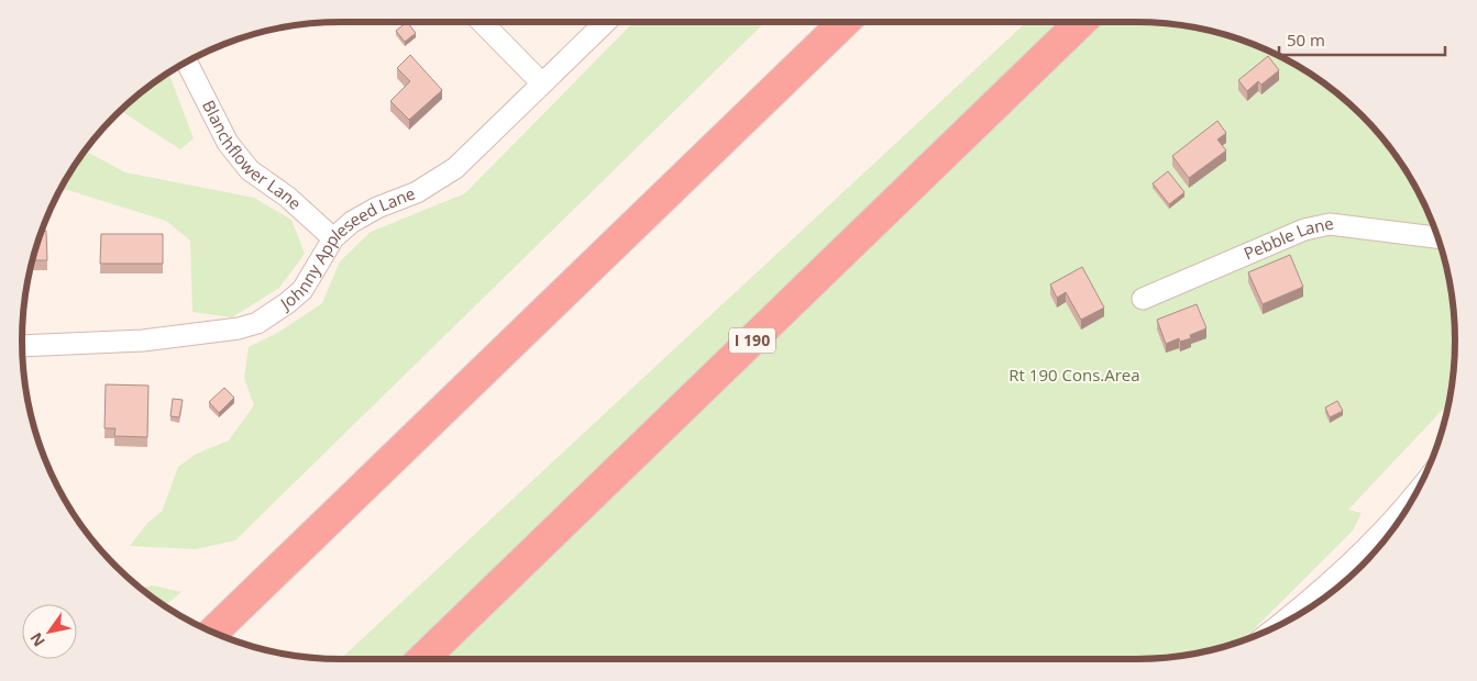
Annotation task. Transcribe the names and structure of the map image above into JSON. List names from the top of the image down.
{
  "streets": {
    "highway": ["I 190"],
    "street": ["Blanchflower Lane", "Pebble Lane", "Johnny Appleseed Lane"]
  },
  "crossings": [
    ["Blanchflower Lane", "Johnny Appleseed Lane"]
  ],
  "parks": ["Rt 190 Cons.Area"],
  "scale_bar": "50 m",
  "north": "bottom left"
}
